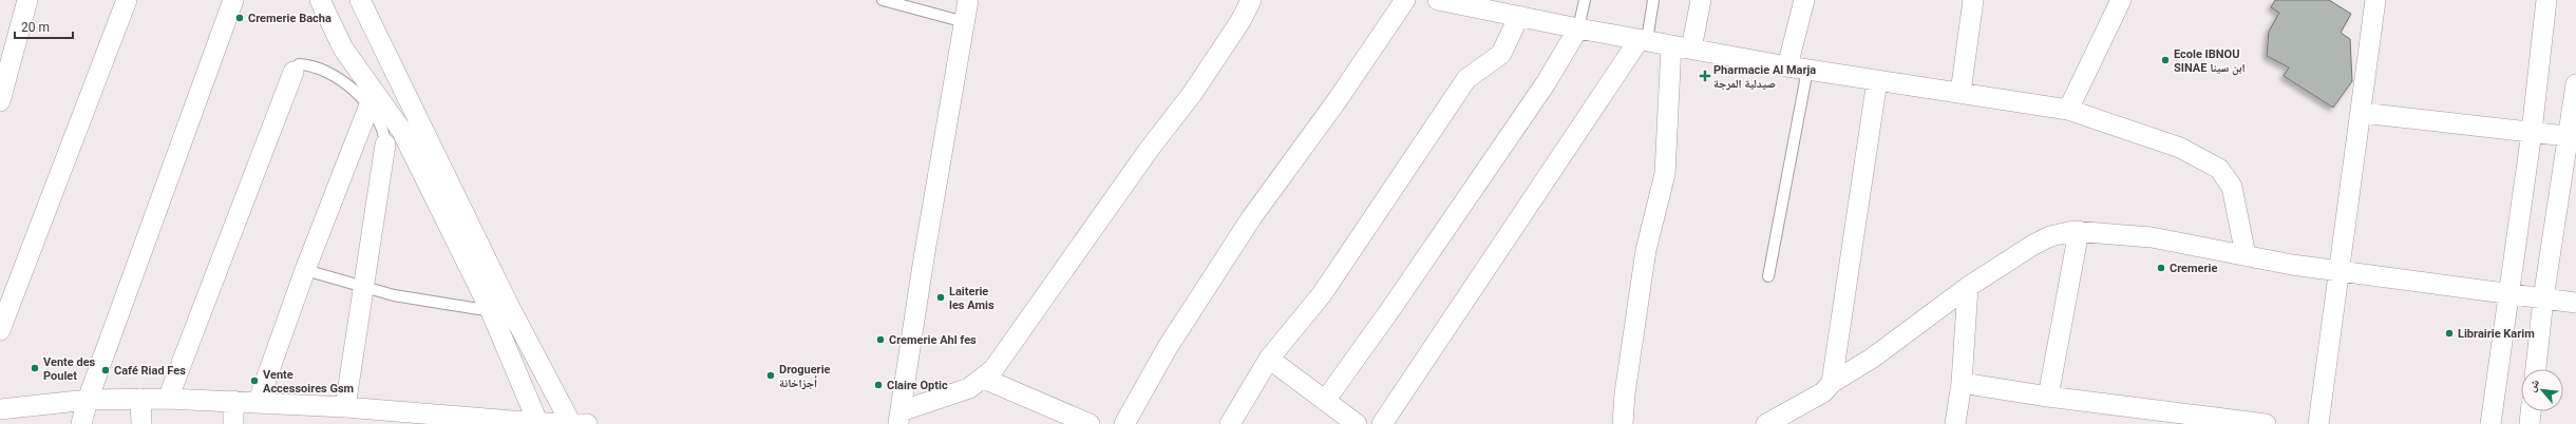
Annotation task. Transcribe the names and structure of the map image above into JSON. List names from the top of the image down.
{
  "places": {
    "other": [
      "Cremerie Bacha",
      "Ecole IBNOU SINAE ابن سينا",
      "Cremerie",
      "Laiterie les Amis",
      "Librairie Karim",
      "Cremerie Ahl fes",
      "Vente des Poulet",
      "Café Riad Fes",
      "Droguerie أجزاخانة",
      "Vente Accessoires Gsm",
      "Claire Optic"
    ],
    "health": ["Pharmacie Al Marja صيدلية المرجة"]
  },
  "scale_bar": "20 m",
  "north": "top left"
}
